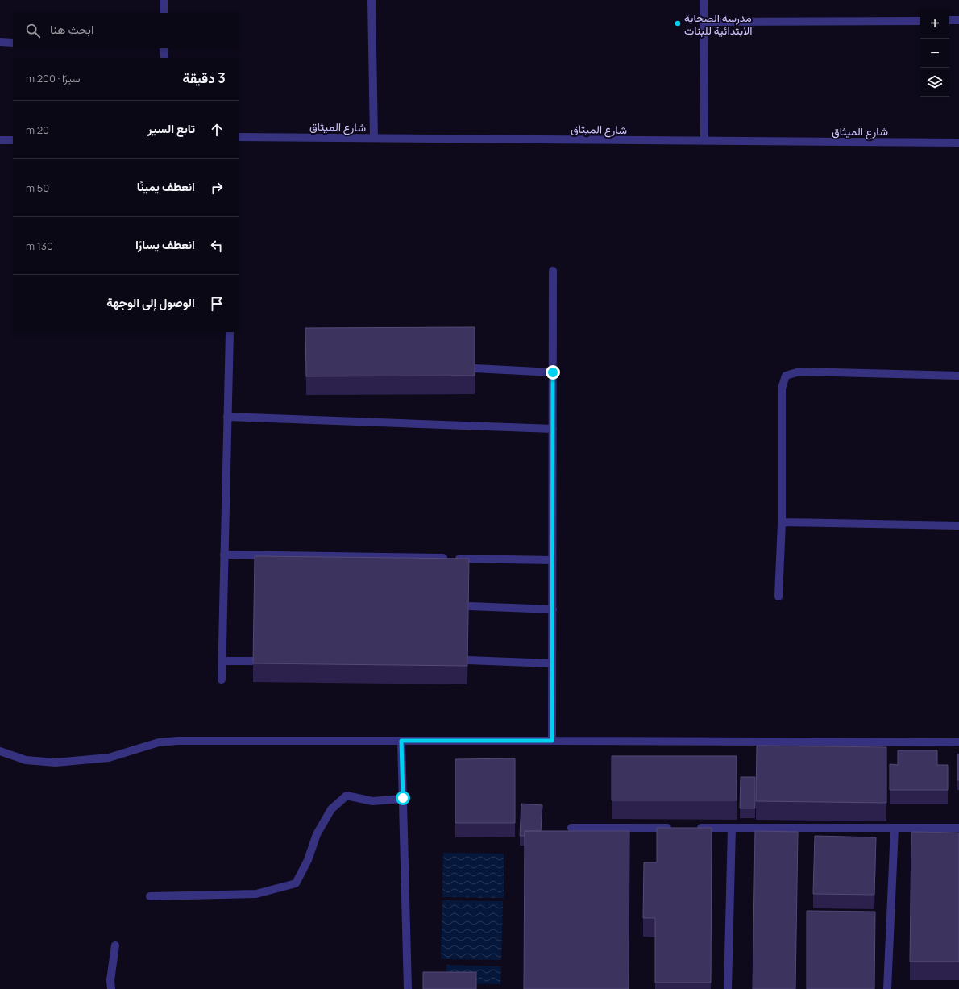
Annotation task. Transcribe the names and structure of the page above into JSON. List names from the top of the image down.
{
  "streets": {
    "street": ["شارع الميثاق"]
  },
  "places": ["مدرسة الصحابة الابتدائية للبنات"],
  "page": {
    "map_buttons": ["+", "−"],
    "search": "ابحث هنا",
    "heading": ["3 دقيقة", "سيرًا · 200 m"],
    "list": [
      ["تابع السير", "20 m"],
      ["انعطف يمينًا", "50 m"],
      ["انعطف يسارًا", "130 m"],
      "الوصول إلى الوجهة"
    ]
  }
}
